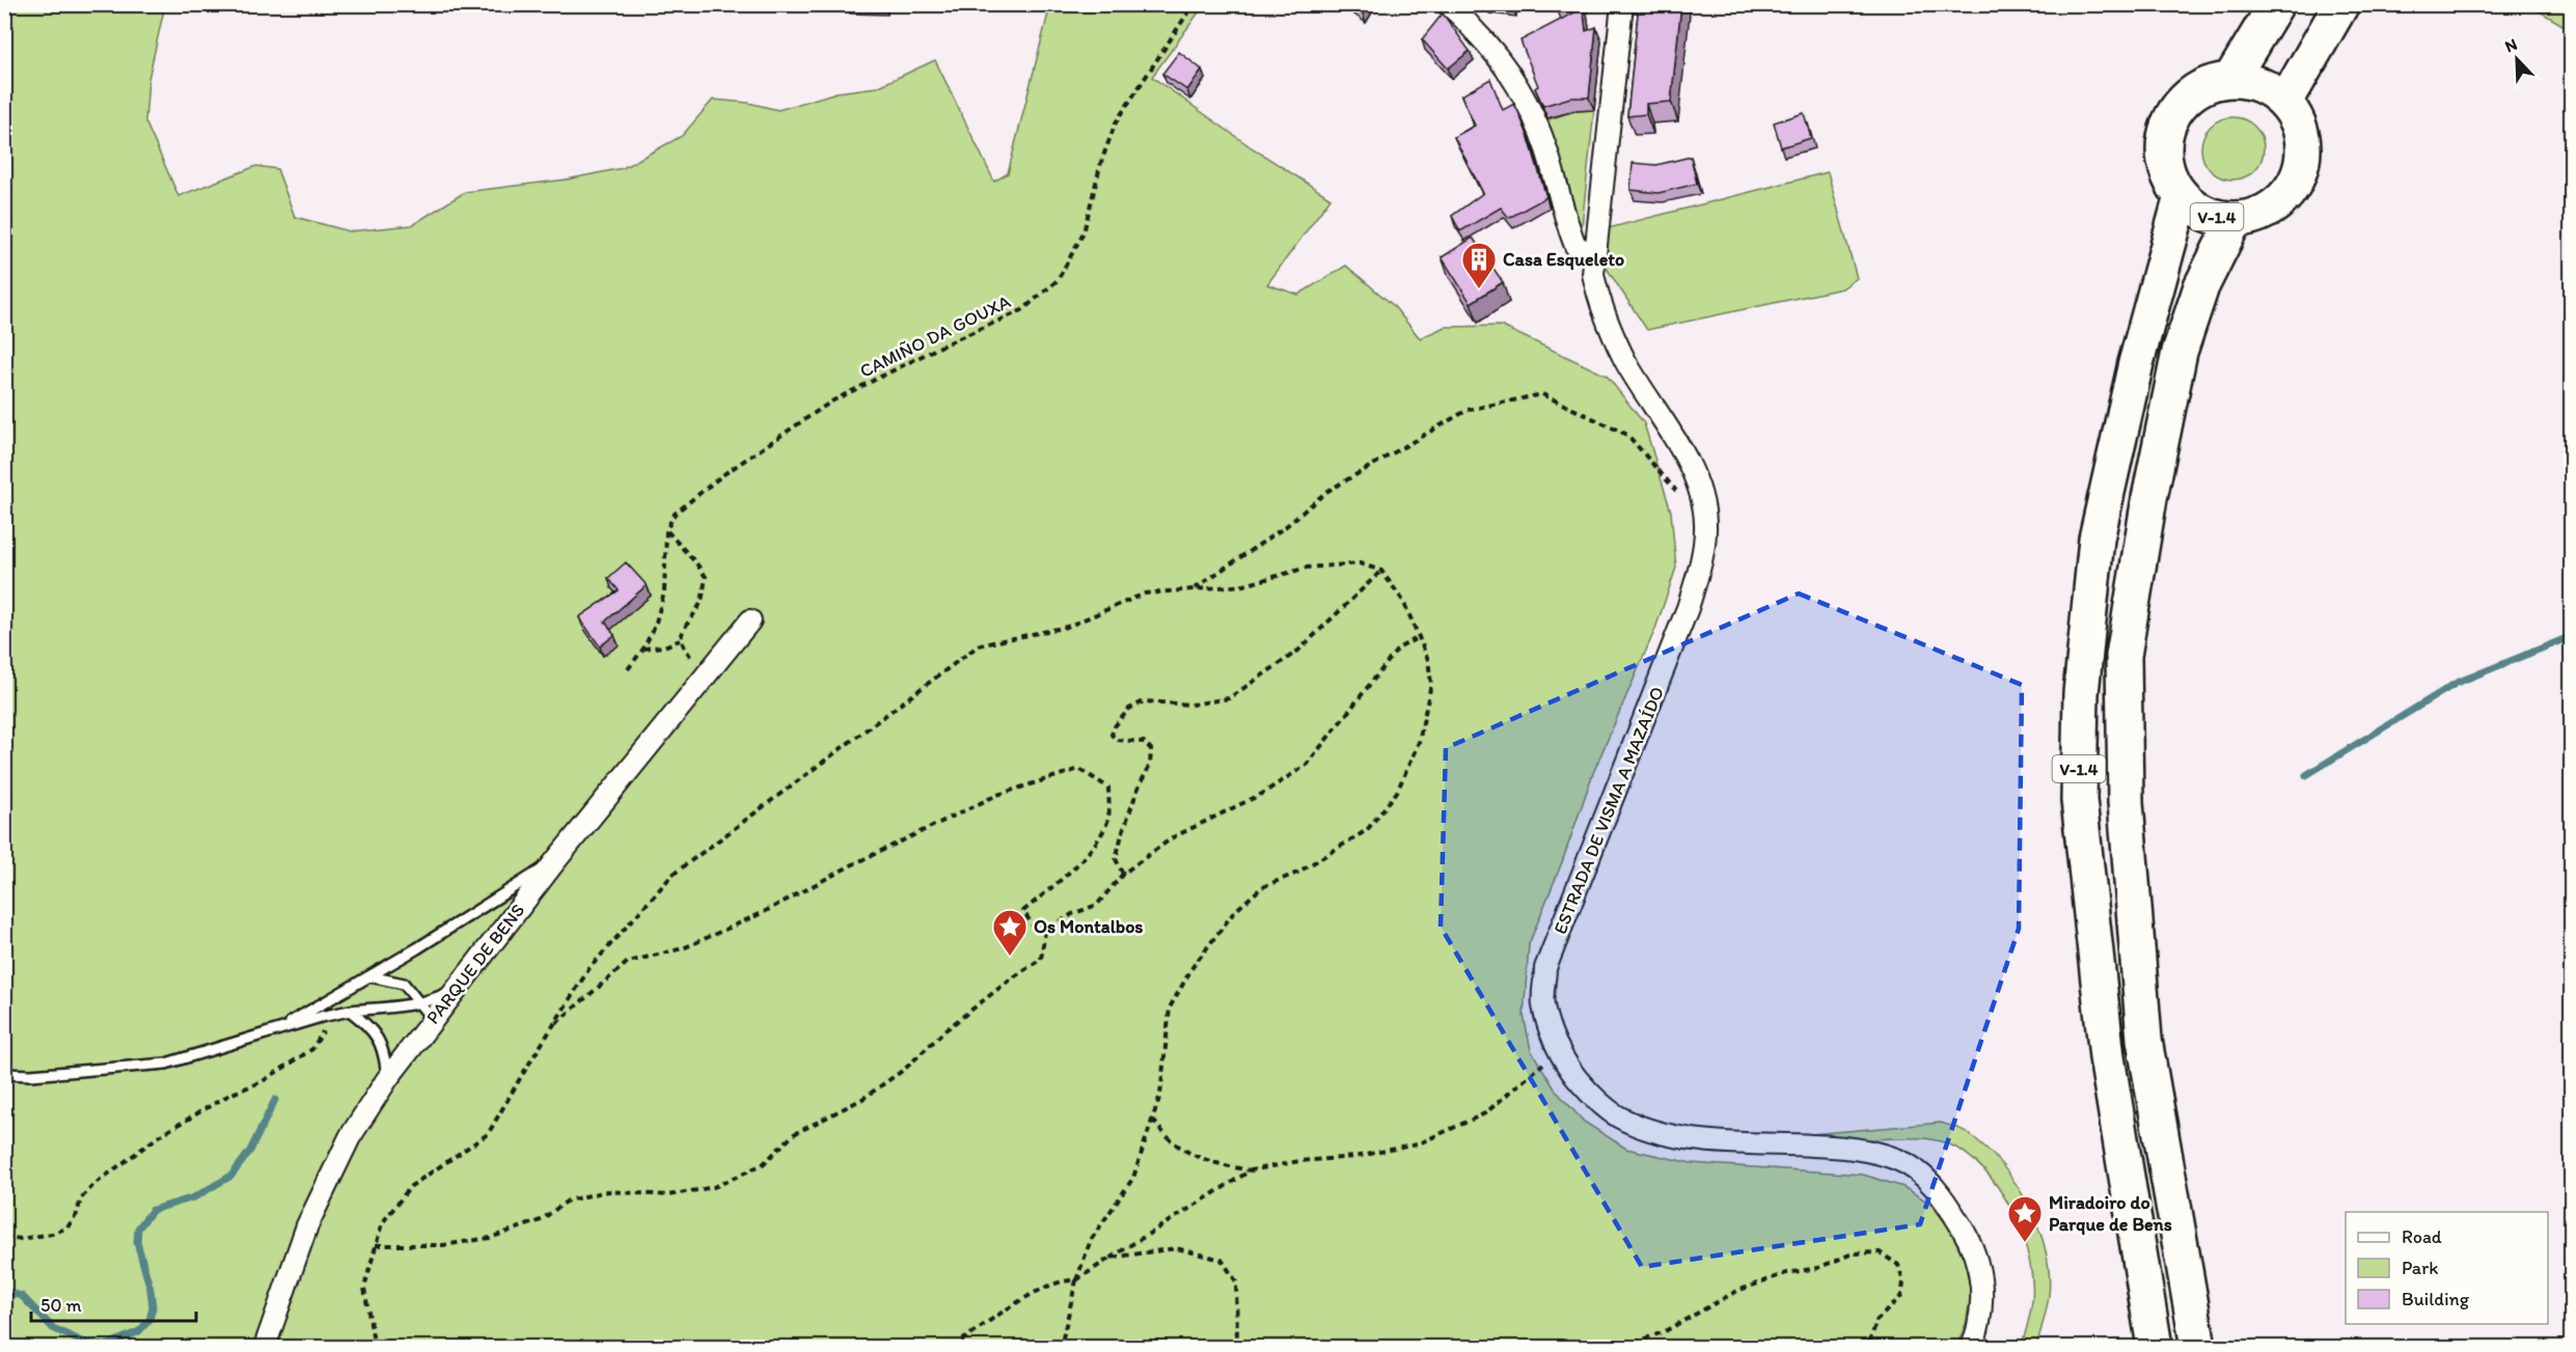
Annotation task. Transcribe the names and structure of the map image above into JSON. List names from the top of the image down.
{
  "streets": {
    "highway": ["V-1.4"],
    "street": ["ESTRADA DE VISMA A MAZAÍDO", "PARQUE DE BENS"],
    "path": ["CAMIÑO DA GOUXA"]
  },
  "places": {
    "building": ["Casa Esqueleto"],
    "place": ["Os Montalbos", "Miradoiro do Parque de Bens"]
  },
  "legend": ["Road", "Park", "Building"],
  "scale_bar": "50 m",
  "north": "top left"
}
